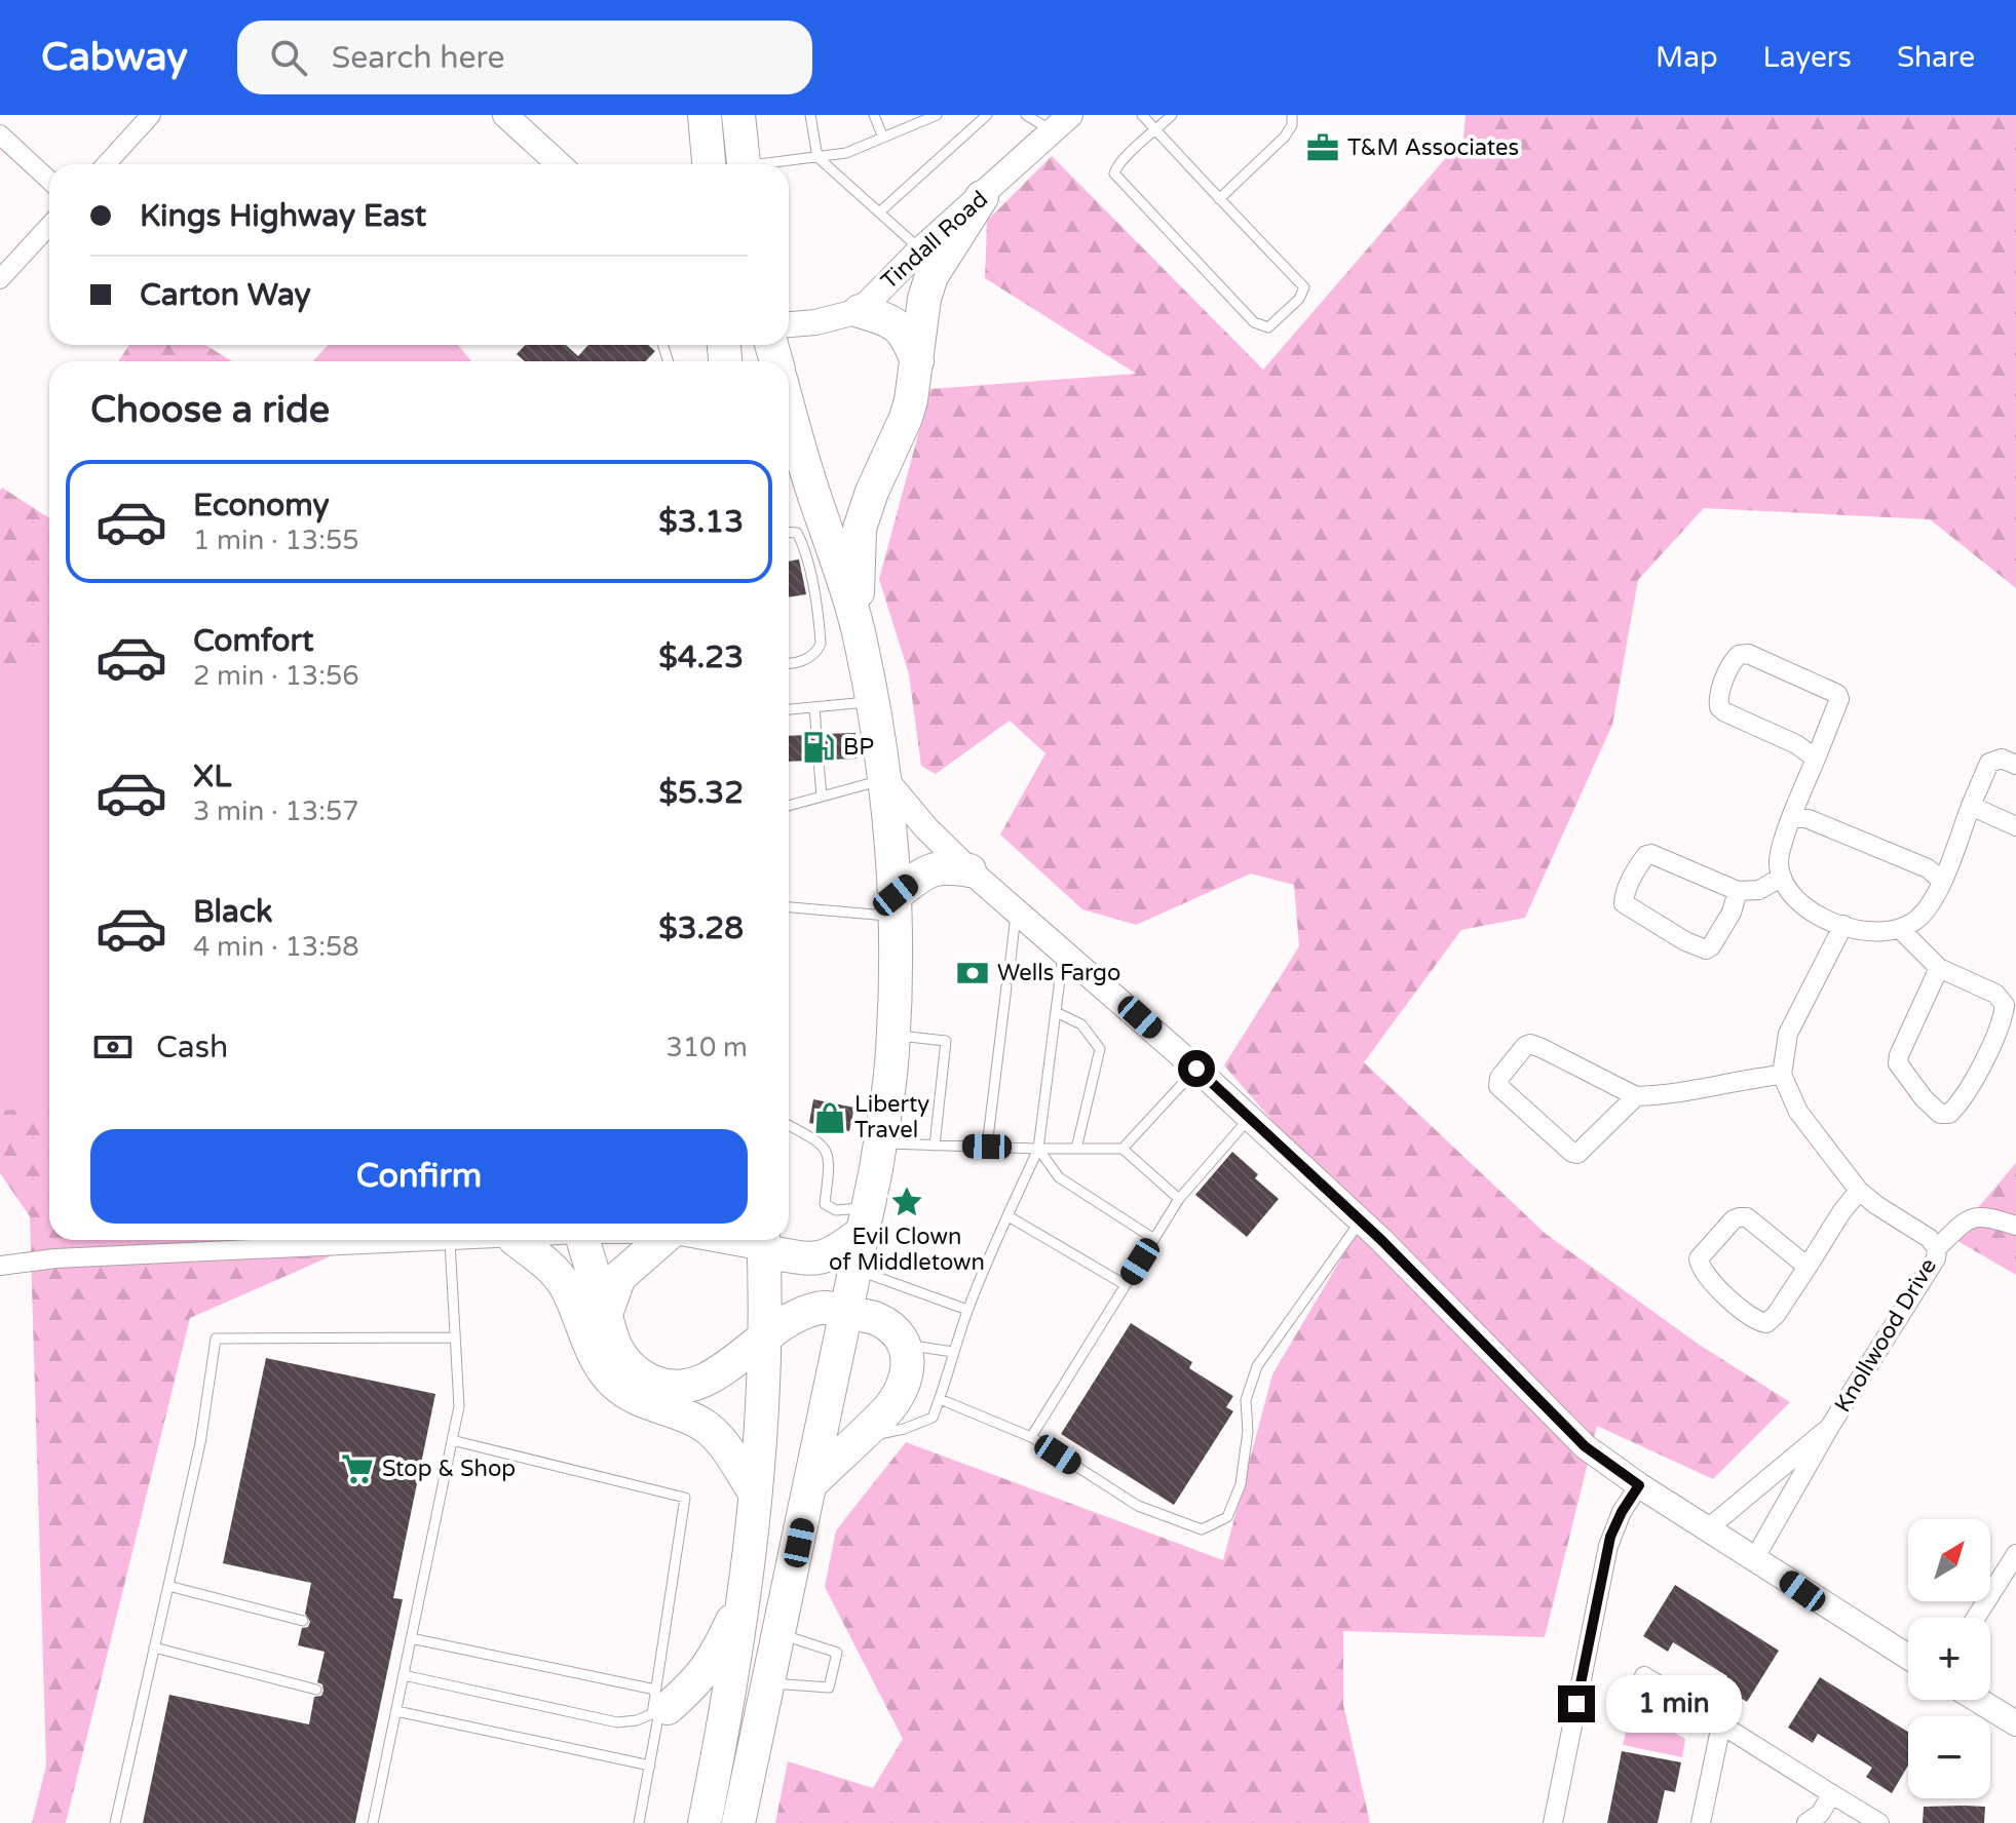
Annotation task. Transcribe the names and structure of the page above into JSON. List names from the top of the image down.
{
  "streets": {
    "street": ["Tindall Road", "Knollwood Drive"]
  },
  "places": {
    "office": ["T&M Associates"],
    "fuel station": ["BP"],
    "bank": ["Wells Fargo"],
    "shop": ["Liberty Travel"],
    "place": ["Evil Clown of Middletown"],
    "supermarket": ["Stop & Shop"]
  },
  "north": "top right",
  "page": {
    "header": "Cabway",
    "search": "Search here",
    "nav": ["Map", "Layers", "Share"],
    "banner": ["Kings Highway East", "Carton Way"],
    "heading": "Choose a ride",
    "list": [
      {
        "name": "Economy",
        "note": "1 min · 13:55",
        "value": "$3.13"
      },
      {
        "name": "Comfort",
        "note": "2 min · 13:56",
        "value": "$4.23"
      },
      {
        "name": "XL",
        "note": "3 min · 13:57",
        "value": "$5.32"
      },
      {
        "name": "Black",
        "note": "4 min · 13:58",
        "value": "$3.28"
      }
    ],
    "pay": ["Cash", "310 m"],
    "buttons": "Confirm",
    "map_buttons": ["+", "−"],
    "bubble": "1 min"
  }
}
